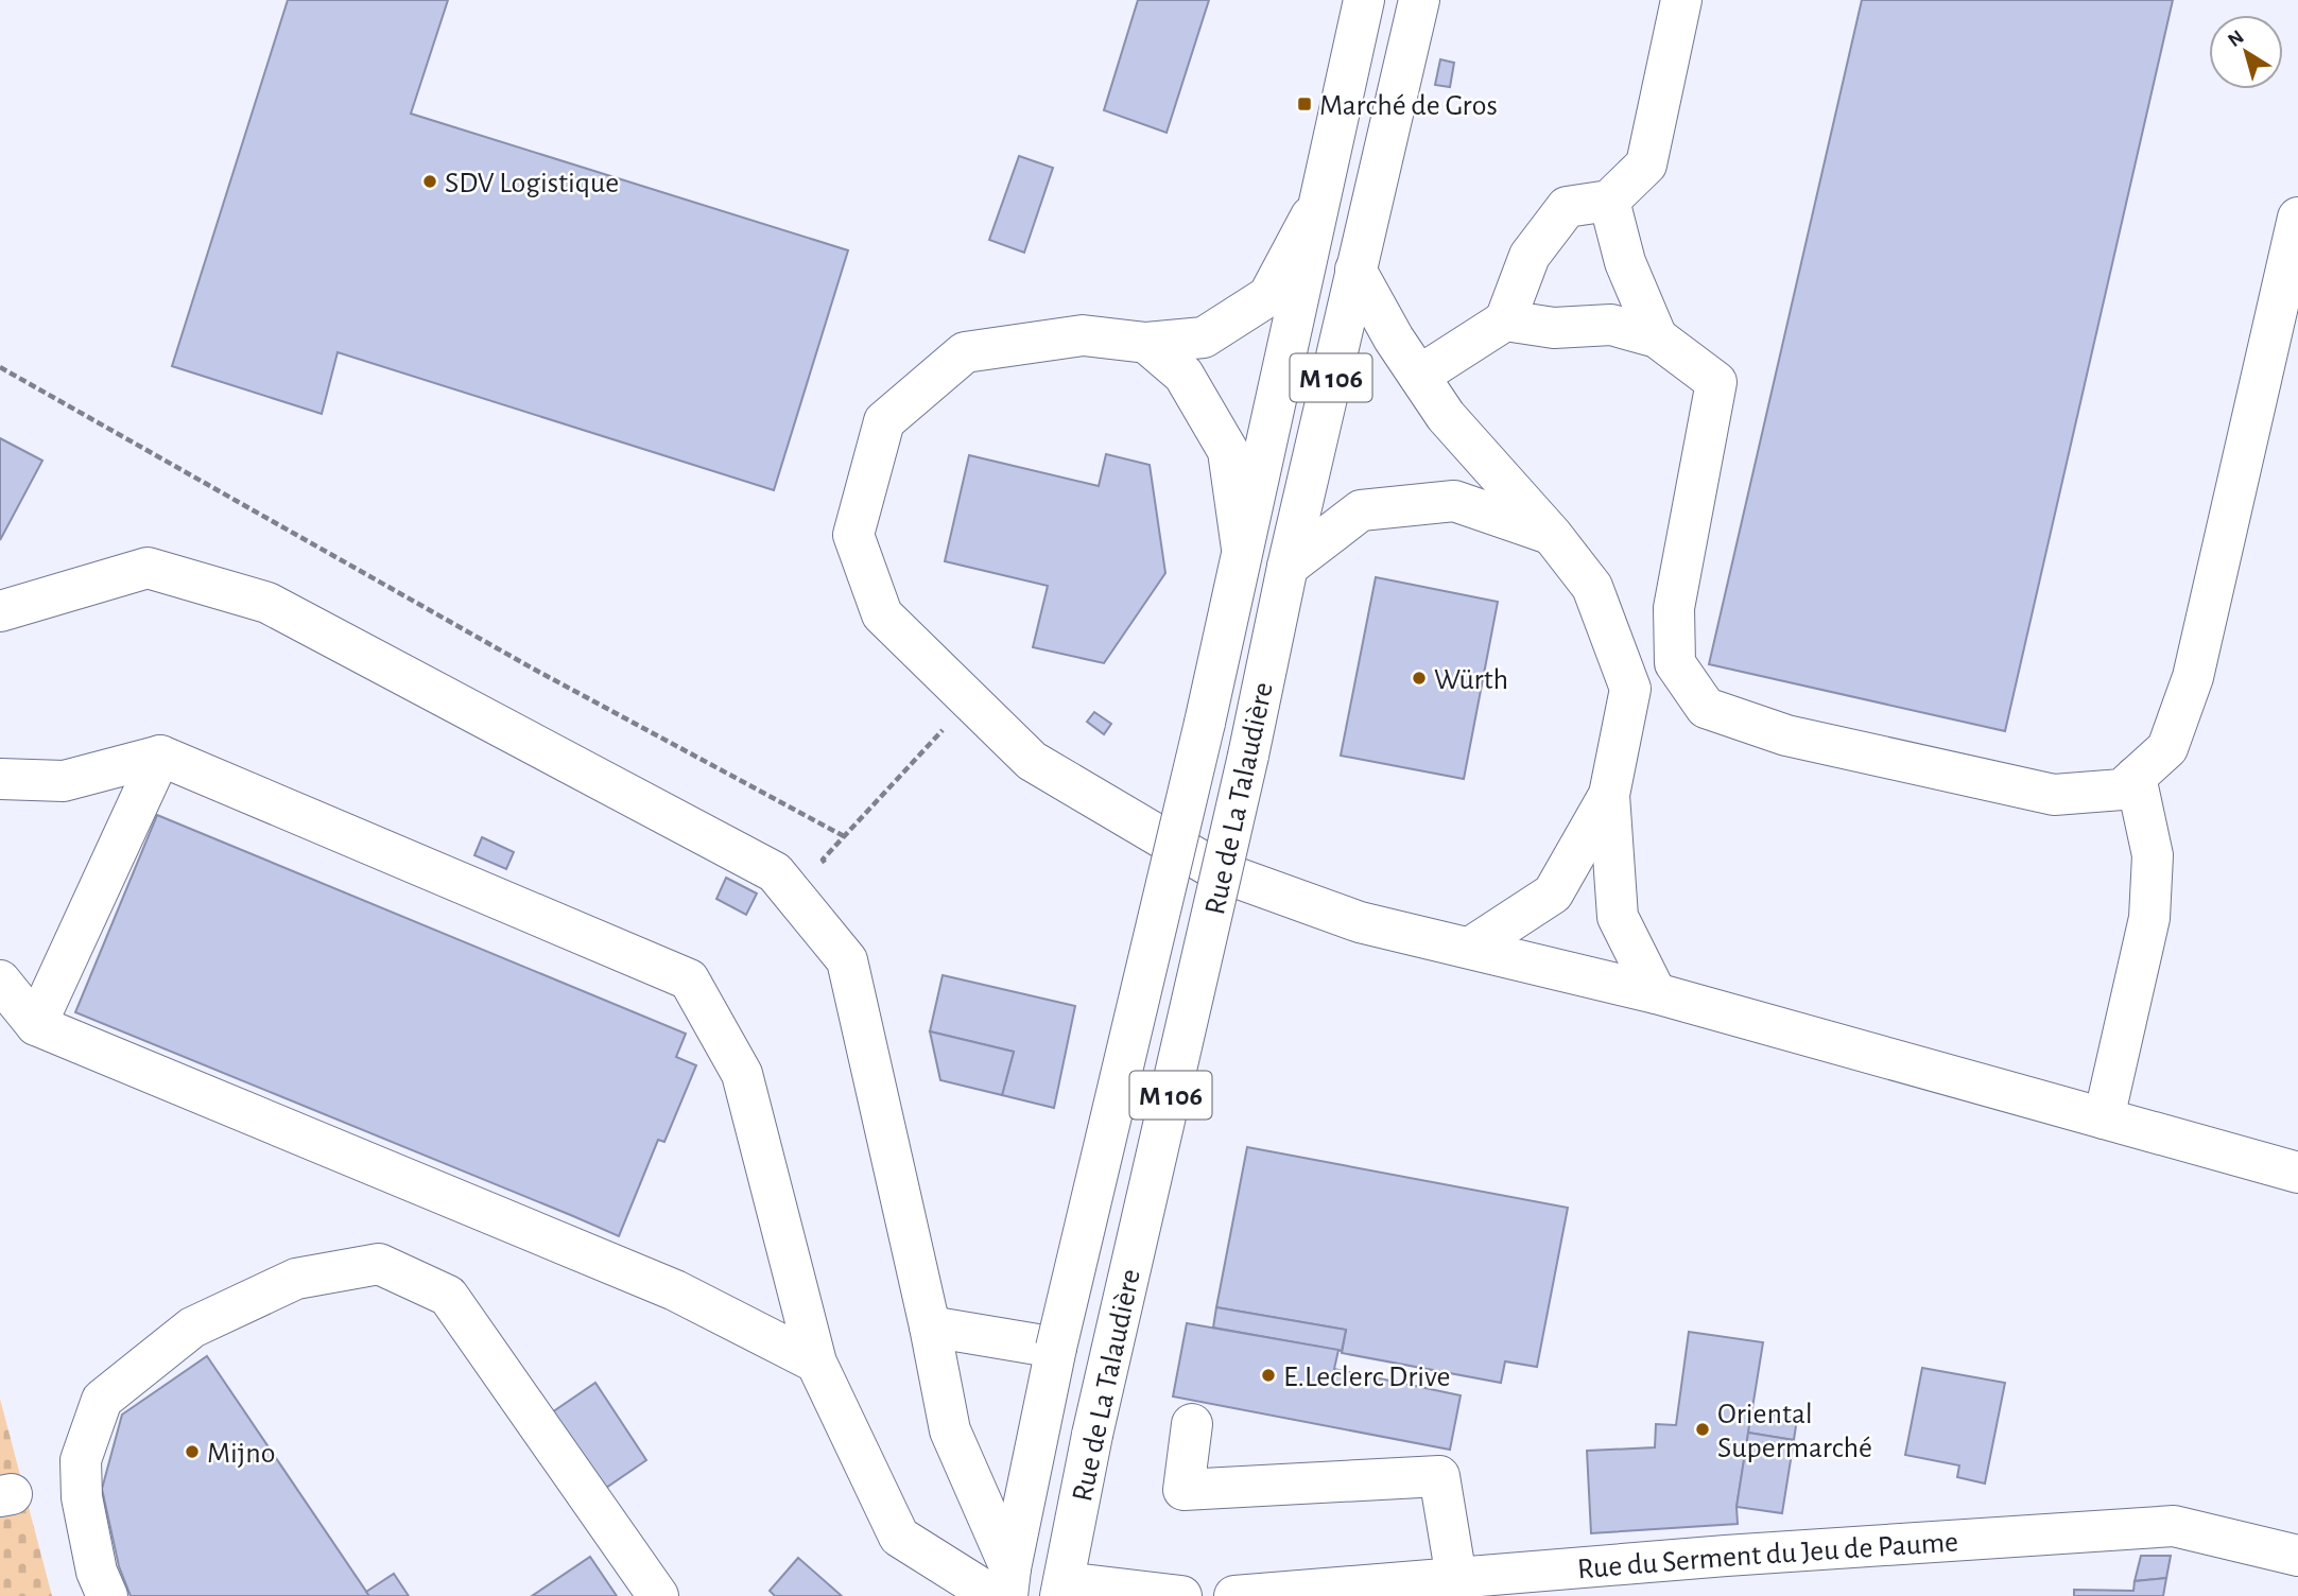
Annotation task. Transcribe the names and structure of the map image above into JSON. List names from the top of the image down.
{
  "streets": {
    "street": ["M 106", "Rue de La Talaudière", "Rue du Serment du Jeu de Paume"]
  },
  "places": {
    "transit": ["Marché de Gros"],
    "other": [
      "SDV Logistique",
      "Würth",
      "E.Leclerc Drive",
      "Oriental Supermarché",
      "Mijno"
    ]
  },
  "north": "top left"
}
